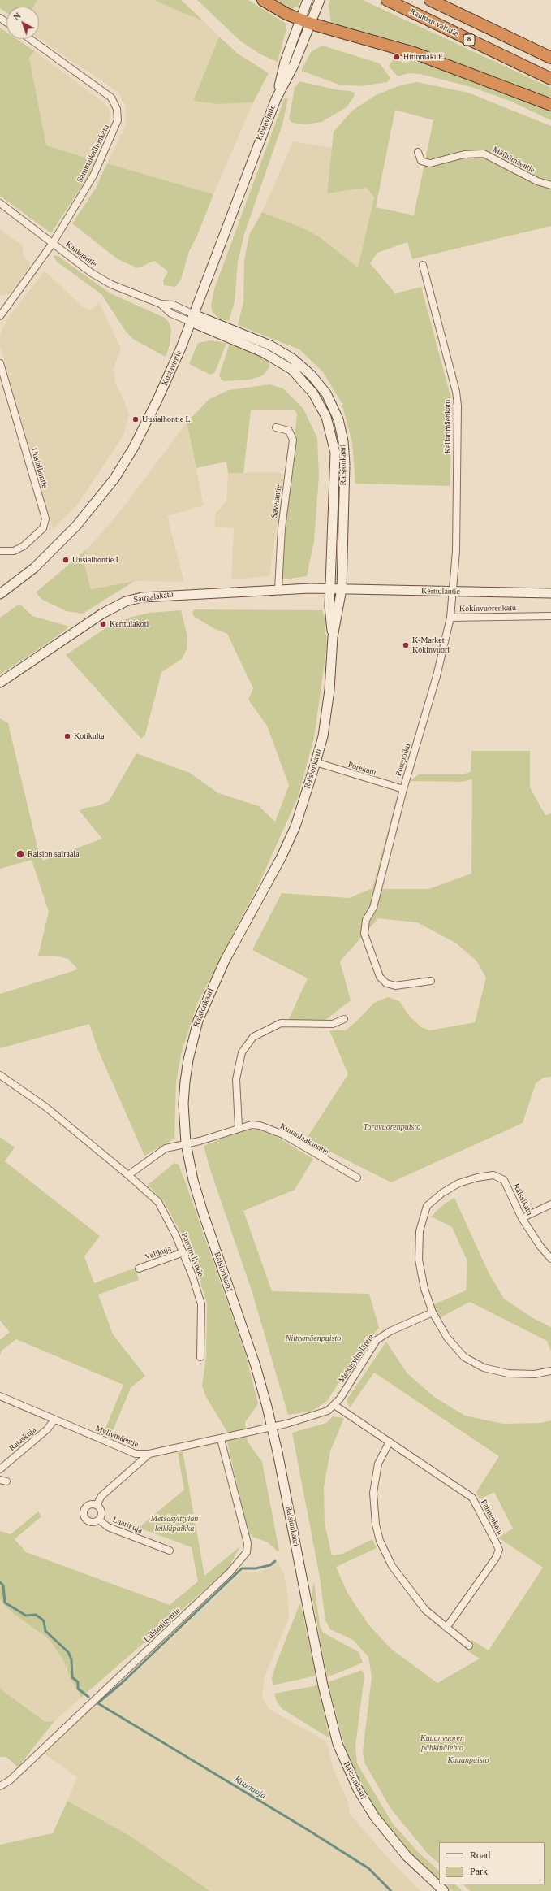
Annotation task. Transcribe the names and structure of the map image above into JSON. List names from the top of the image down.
{
  "streets": {
    "highway": ["Rauman valtatie", "8"],
    "main road": [
      "Kustavintie",
      "Raisionkaari",
      "Kerttulantie",
      "Sairaalakatu"
    ],
    "street": [
      "Sammalkallionkatu",
      "Mäihämäentie",
      "Kankaantie",
      "Kellarimäenkatu",
      "Uusialhontie",
      "Savelantie",
      "Kokinvuorenkatu",
      "Porepolku",
      "Porekatu",
      "Kuuanlaaksontie",
      "Rälssikatu",
      "Velikuja",
      "Puromyllyntie",
      "Metsäsylttyläntie",
      "Myllymäentie",
      "Rataskuja",
      "Paimenkatu",
      "Laarikuja",
      "Luhtaniityntie"
    ]
  },
  "crossings": [
    ["Kustavintie", "Kankaantie"],
    ["Kustavintie", "Raisionkaari"],
    ["Sammalkallionkatu", "Kankaantie"],
    ["Kankaantie", "Raisionkaari"],
    ["Kellarimäenkatu", "Kerttulantie"],
    ["Kellarimäenkatu", "Kokinvuorenkatu"],
    ["Raisionkaari", "Kerttulantie"],
    ["Raisionkaari", "Sairaalakatu"],
    ["Raisionkaari", "Porekatu"],
    ["Raisionkaari", "Kuuanlaaksontie"],
    ["Raisionkaari", "Metsäsylttyläntie"],
    ["Raisionkaari", "Myllymäentie"],
    ["Savelantie", "Sairaalakatu"],
    ["Kerttulantie", "Sairaalakatu"],
    ["Kerttulantie", "Kokinvuorenkatu"],
    ["Kokinvuorenkatu", "Porepolku"],
    ["Porepolku", "Porekatu"],
    ["Rälssikatu", "Metsäsylttyläntie"],
    ["Velikuja", "Puromyllyntie"],
    ["Metsäsylttyläntie", "Myllymäentie"],
    ["Metsäsylttyläntie", "Paimenkatu"],
    ["Myllymäentie", "Rataskuja"],
    ["Myllymäentie", "Luhtaniityntie"]
  ],
  "water": ["Kuuanoja"],
  "parks": [
    "Toravuorenpuisto",
    "Niittymäenpuisto",
    "Metsäsylttylän leikkipaikka",
    "Kuuanvuoren pähkinälehto",
    "Kuuanpuisto"
  ],
  "places": [
    "Hitinmäki E",
    "Uusialhontie L",
    "Uusialhontie I",
    "Kerttulakoti",
    "K-Market Kokinvuori",
    "Kotikulta",
    "Raision sairaala"
  ],
  "legend": ["Road", "Park"],
  "north": "top left"
}
